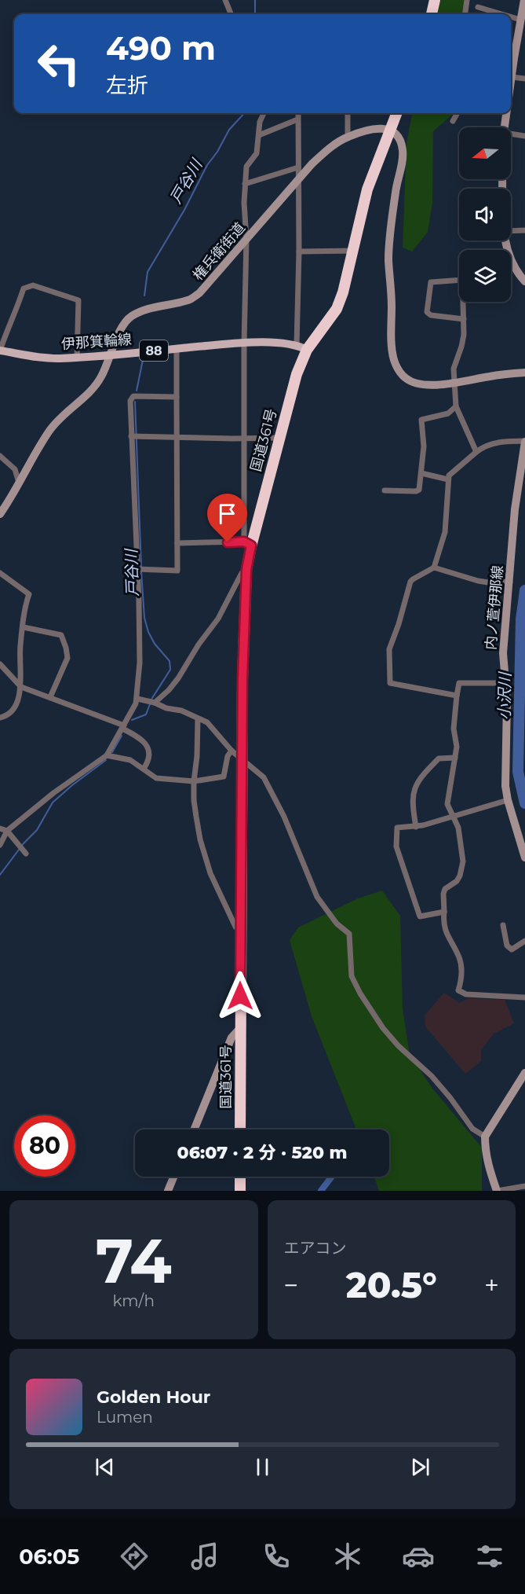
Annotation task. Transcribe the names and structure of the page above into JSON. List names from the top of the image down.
{
  "streets": {
    "highway": ["国道361号"],
    "main road": ["伊那箕輪線", "88"],
    "street": ["権兵衛街道", "内ノ萱伊那線"]
  },
  "crossings": [
    ["権兵衛街道", "伊那箕輪線"],
    ["権兵衛街道", "国道361号"],
    ["伊那箕輪線", "国道361号"]
  ],
  "water": ["戸谷川", "小沢川"],
  "north": "left",
  "page": {
    "turn": ["490 m", "左折"],
    "limit": "80",
    "trip": "06:07 · 2 分 · 520 m",
    "tile": [
      ["74", "km/h"],
      "エアコン"
    ],
    "heat": ["−", "20.5°", "+"],
    "song": ["Golden Hour", "Lumen"],
    "tabs": "06:05"
  }
}
